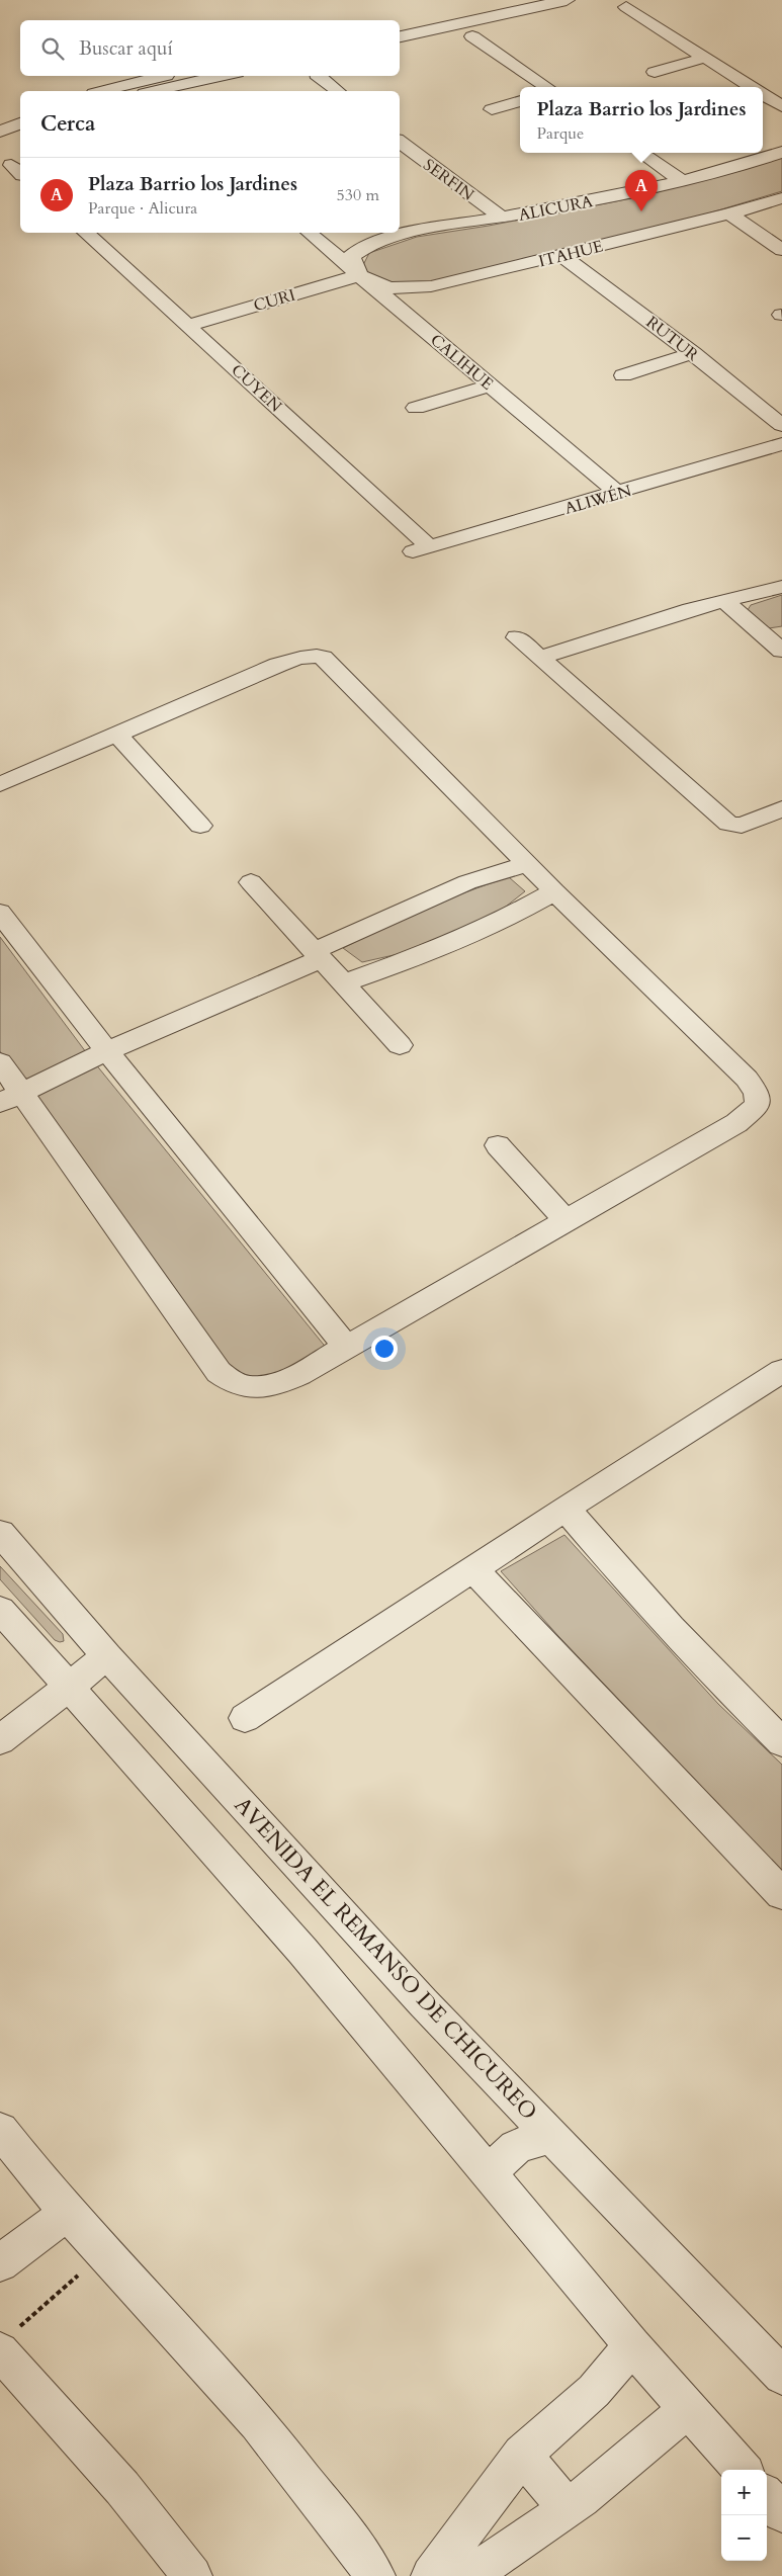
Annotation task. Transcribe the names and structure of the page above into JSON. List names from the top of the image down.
{
  "streets": {
    "street": [
      "SERFIN",
      "ALICURA",
      "ITAHUE",
      "CURI",
      "RUTUR",
      "CALIHUE",
      "CUYEN",
      "ALIWÉN",
      "AVENIDA EL REMANSO DE CHICUREO"
    ]
  },
  "crossings": [
    ["SERFIN", "ALICURA"],
    ["ALICURA", "ITAHUE"],
    ["ALICURA", "CURI"],
    ["ALICURA", "CALIHUE"],
    ["ITAHUE", "CURI"],
    ["ITAHUE", "RUTUR"],
    ["ITAHUE", "CALIHUE"],
    ["CURI", "CALIHUE"],
    ["CURI", "CUYEN"],
    ["CALIHUE", "ALIWÉN"],
    ["CUYEN", "ALIWÉN"]
  ],
  "page": {
    "search": "Buscar aquí",
    "popup": ["Plaza Barrio los Jardines", "Parque"],
    "heading": "Cerca",
    "list": [
      {
        "mark": "A",
        "name": "Plaza Barrio los Jardines",
        "note": "Parque · Alicura",
        "value": "530 m"
      }
    ],
    "pins": "A",
    "map_buttons": ["+", "−"]
  }
}
